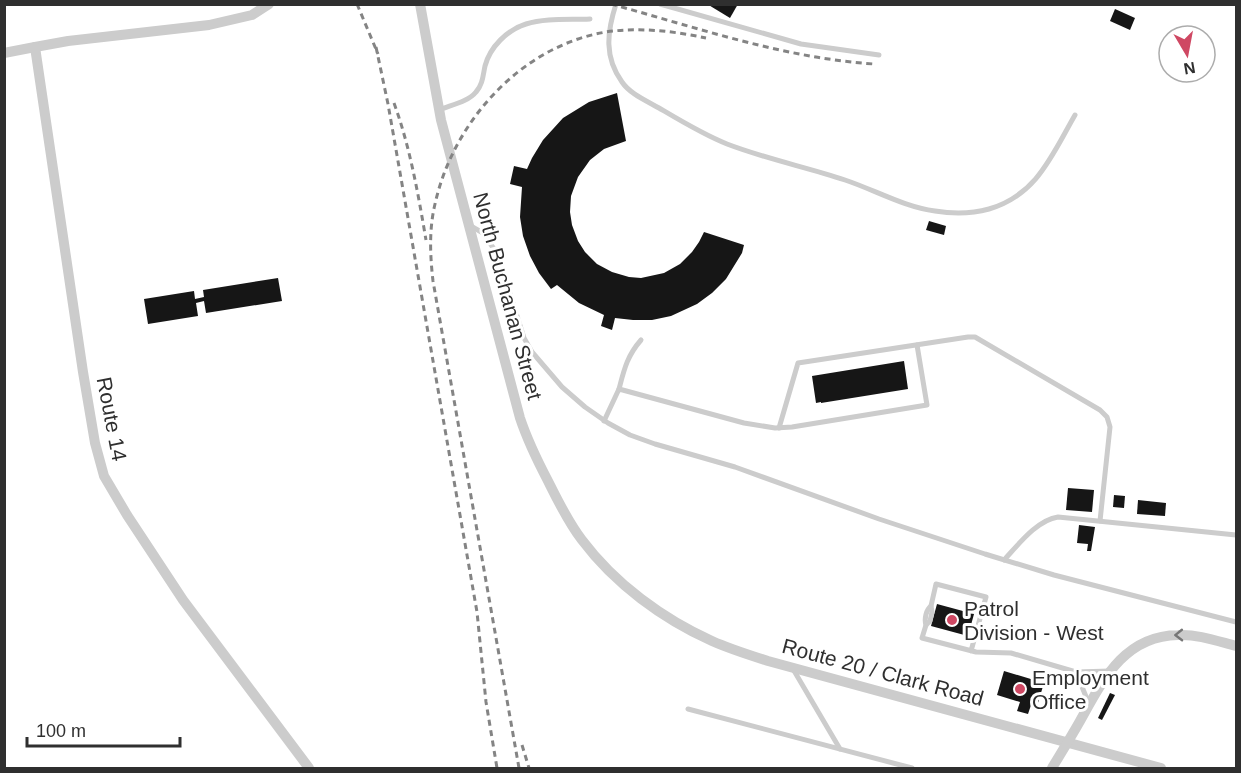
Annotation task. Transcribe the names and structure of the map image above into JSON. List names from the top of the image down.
{
  "streets": {
    "street": ["North Buchanan Street", "Route 14", "Route 20 / Clark Road"]
  },
  "crossings": [
    ["North Buchanan Street", "Route 20 / Clark Road"]
  ],
  "places": ["Patrol Division - West", "Employment Office"],
  "scale_bar": "100 m",
  "north": "bottom"
}
